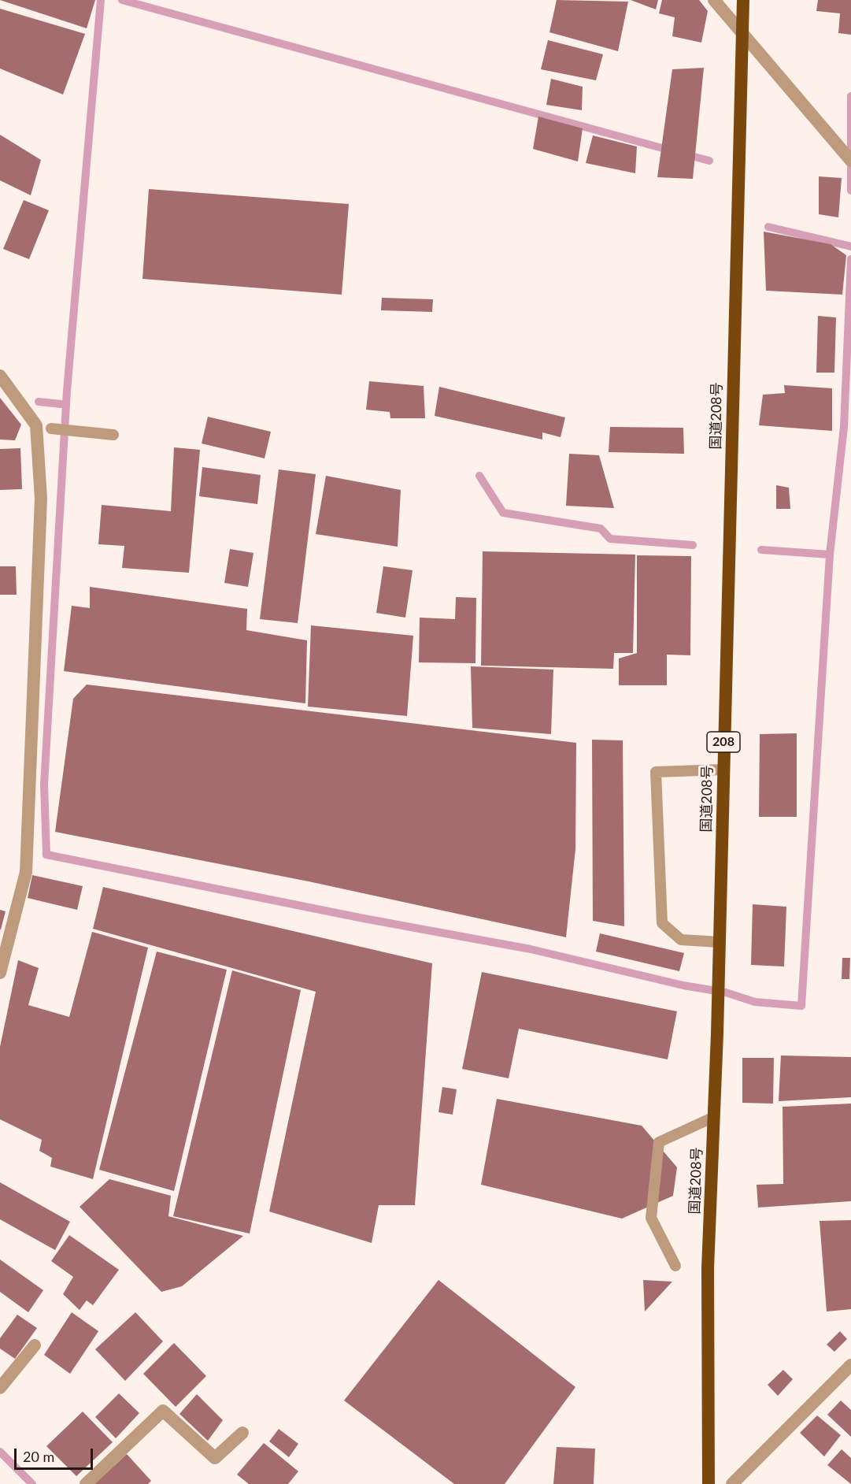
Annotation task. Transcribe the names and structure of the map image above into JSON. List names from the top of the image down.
{
  "streets": {
    "highway": ["国道208号", "208"]
  },
  "scale_bar": "20 m"
}
